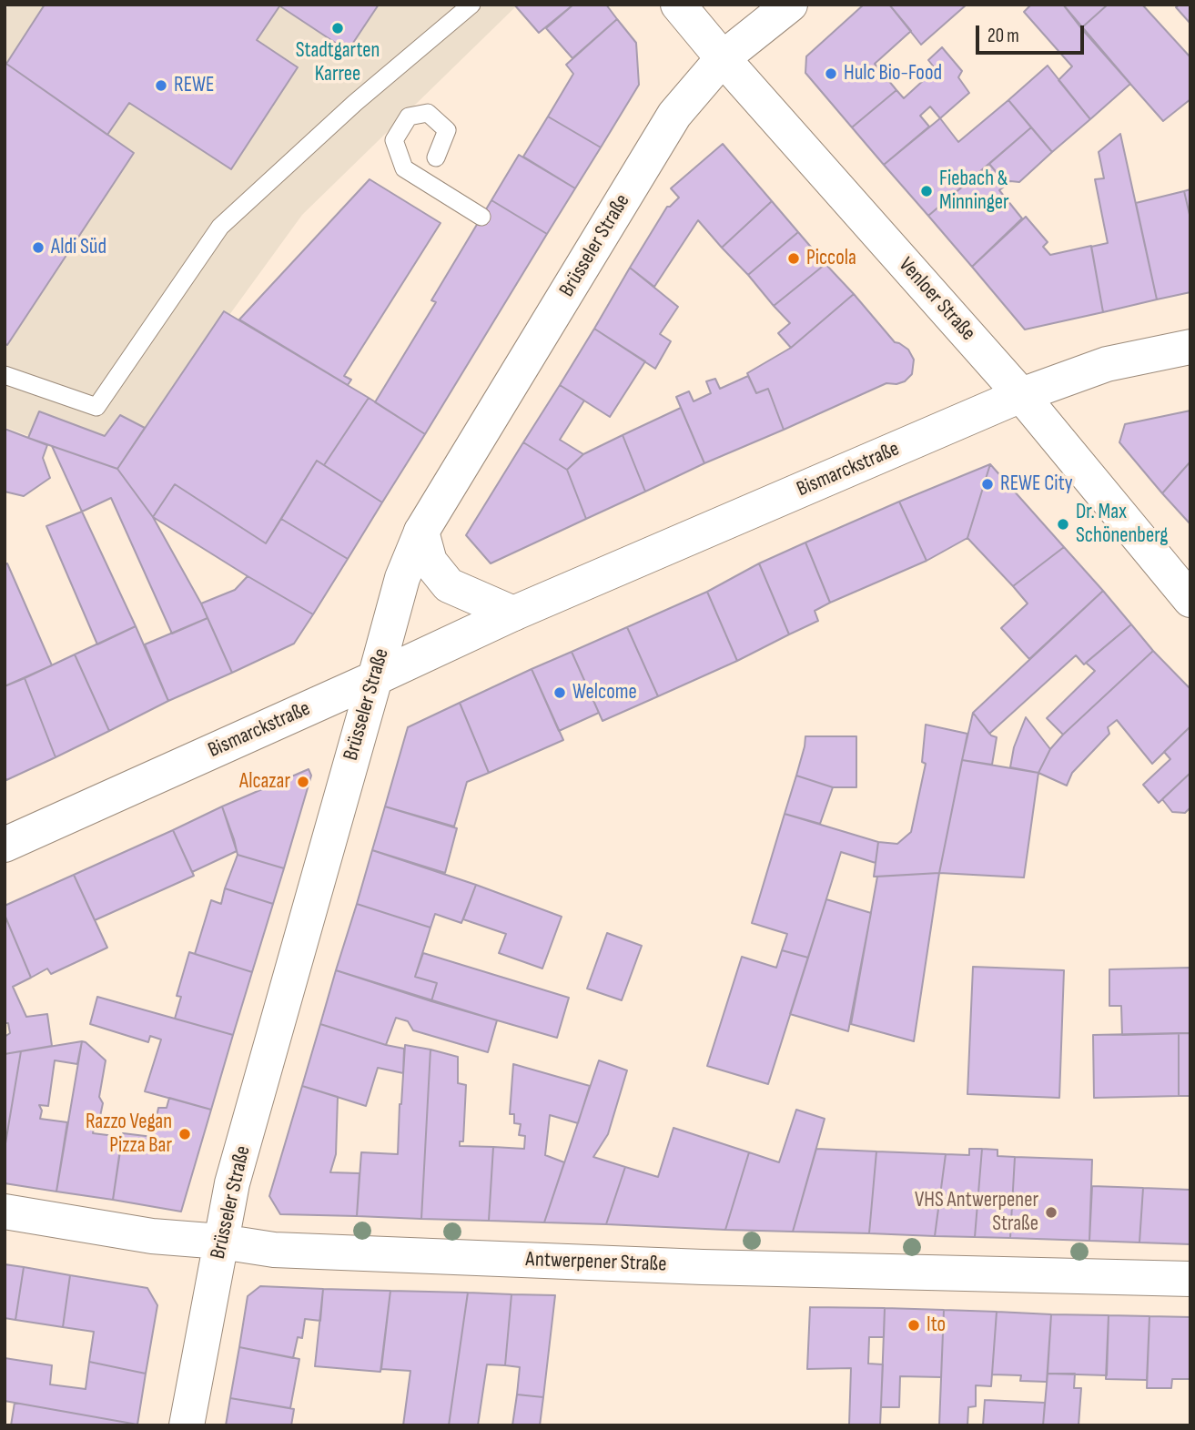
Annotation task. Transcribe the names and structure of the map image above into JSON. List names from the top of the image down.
{
  "streets": {
    "street": [
      "Brüsseler Straße",
      "Venloer Straße",
      "Bismarckstraße",
      "Antwerpener Straße"
    ]
  },
  "crossings": [
    ["Brüsseler Straße", "Venloer Straße"],
    ["Brüsseler Straße", "Bismarckstraße"],
    ["Brüsseler Straße", "Antwerpener Straße"],
    ["Venloer Straße", "Bismarckstraße"]
  ],
  "places": [
    "Stadtgarten Karree",
    "Hulc Bio-Food",
    "REWE",
    "Fiebach & Minninger",
    "Aldi Süd",
    "Piccola",
    "REWE City",
    "Dr. Max Schönenberg",
    "Welcome",
    "Alcazar",
    "Razzo Vegan Pizza Bar",
    "VHS Antwerpener Straße",
    "Ito"
  ],
  "scale_bar": "20 m"
}
